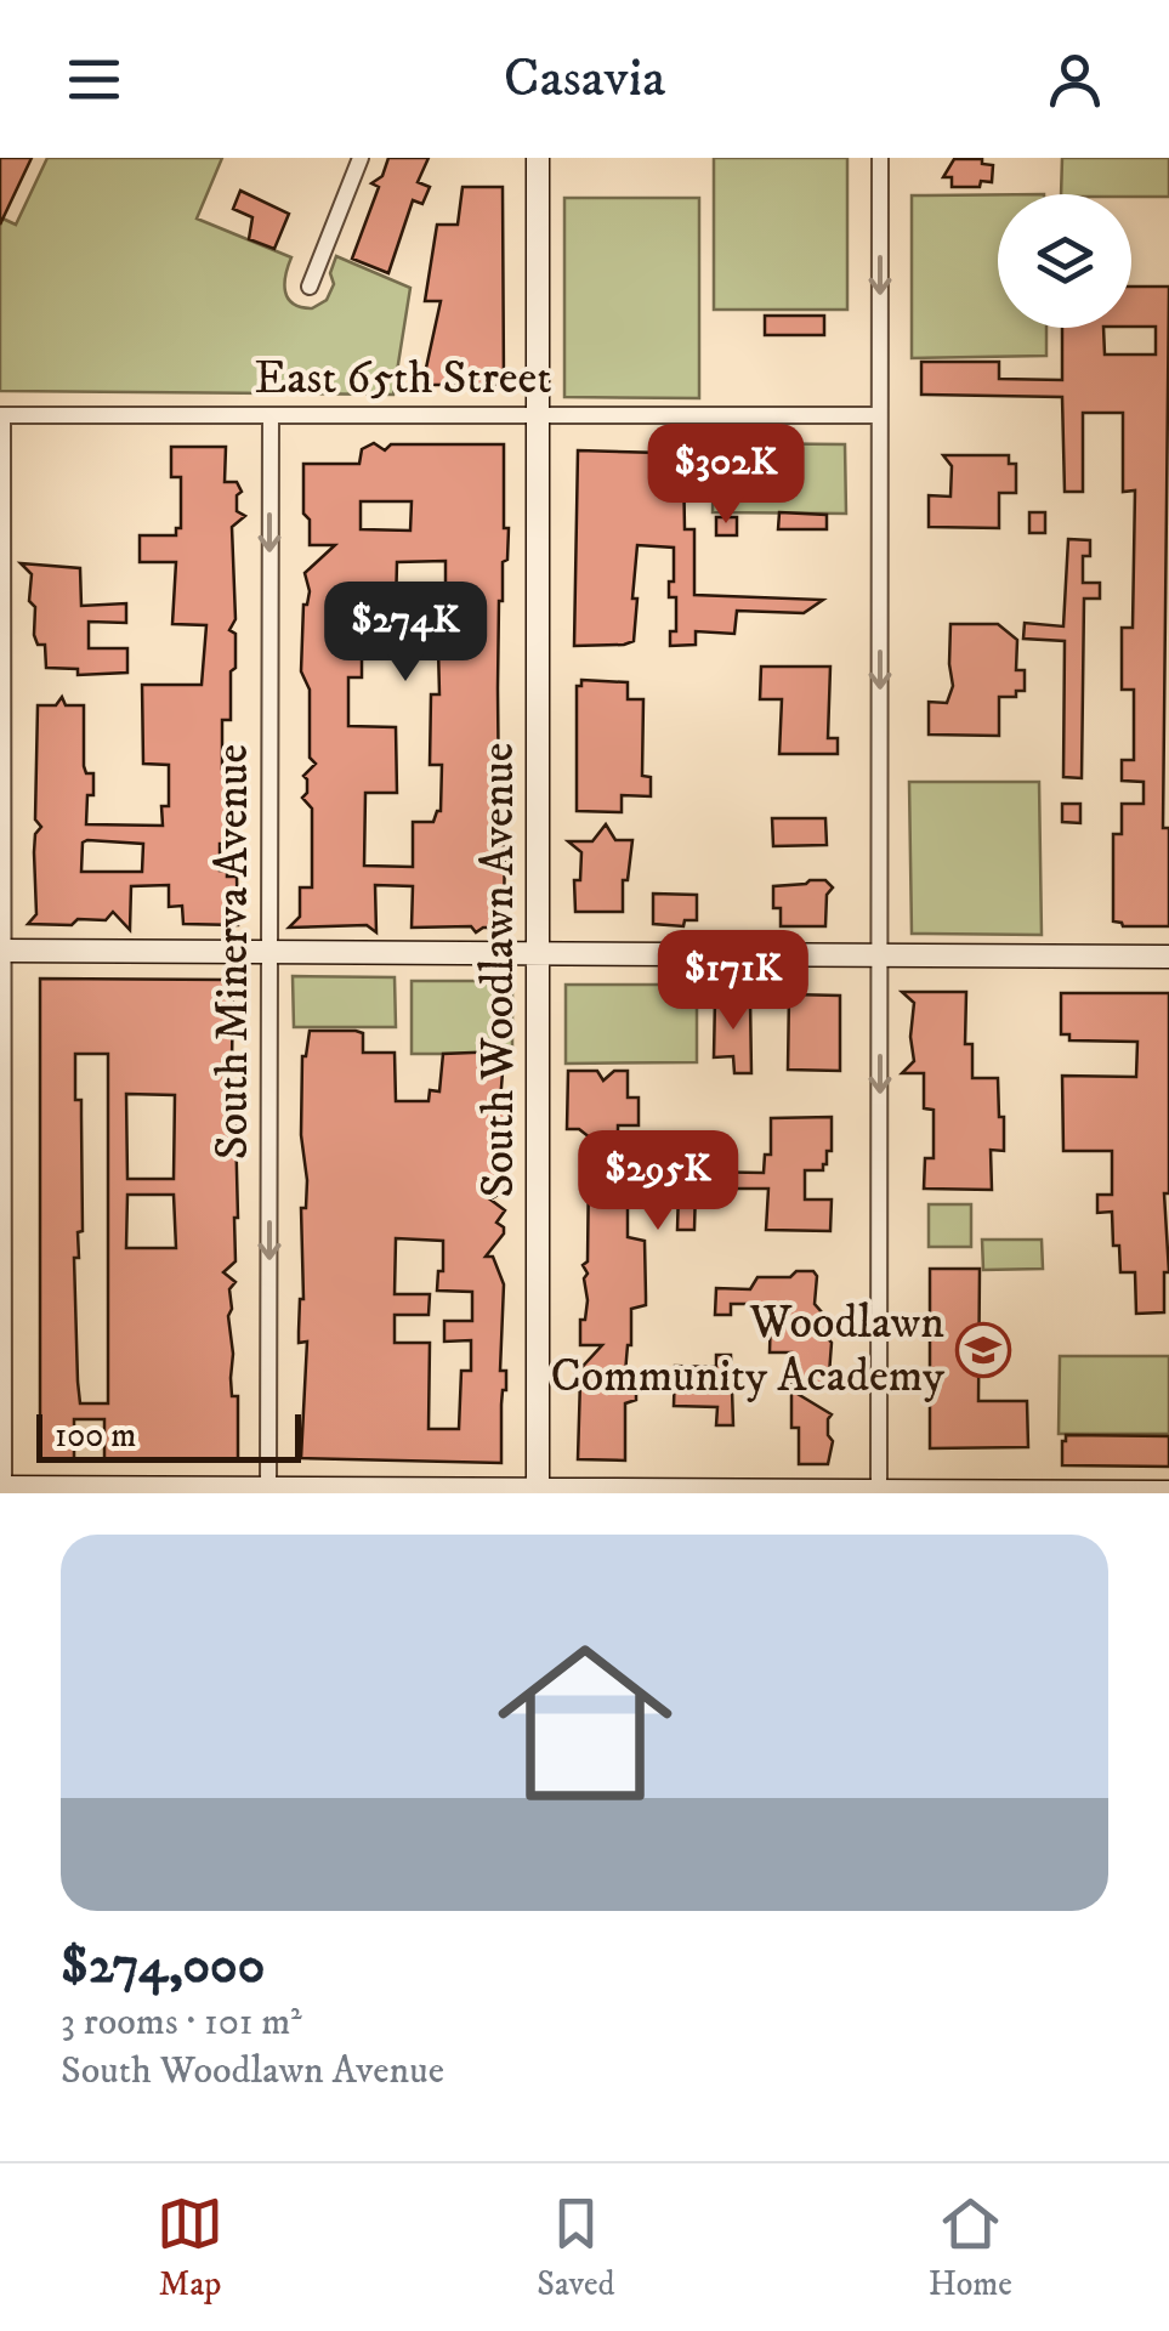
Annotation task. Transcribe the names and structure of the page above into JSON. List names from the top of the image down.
{
  "streets": {
    "street": ["East 65th Street", "South Minerva Avenue", "South Woodlawn Avenue"]
  },
  "crossings": [
    ["East 65th Street", "South Minerva Avenue"],
    ["East 65th Street", "South Woodlawn Avenue"]
  ],
  "one_way": ["South Minerva Avenue"],
  "places": {
    "school or university": ["Woodlawn Community Academy"]
  },
  "scale_bar": "100 m",
  "page": {
    "header": "Casavia",
    "price": [
      "$302K",
      "$274K",
      "$171K",
      "$295K"
    ],
    "scale": "100 m",
    "list": [
      {
        "name": "$274,000",
        "note": "3 rooms · 101 m² · South Woodlawn Avenue"
      }
    ],
    "tabs": ["Map", "Saved", "Home"]
  }
}
